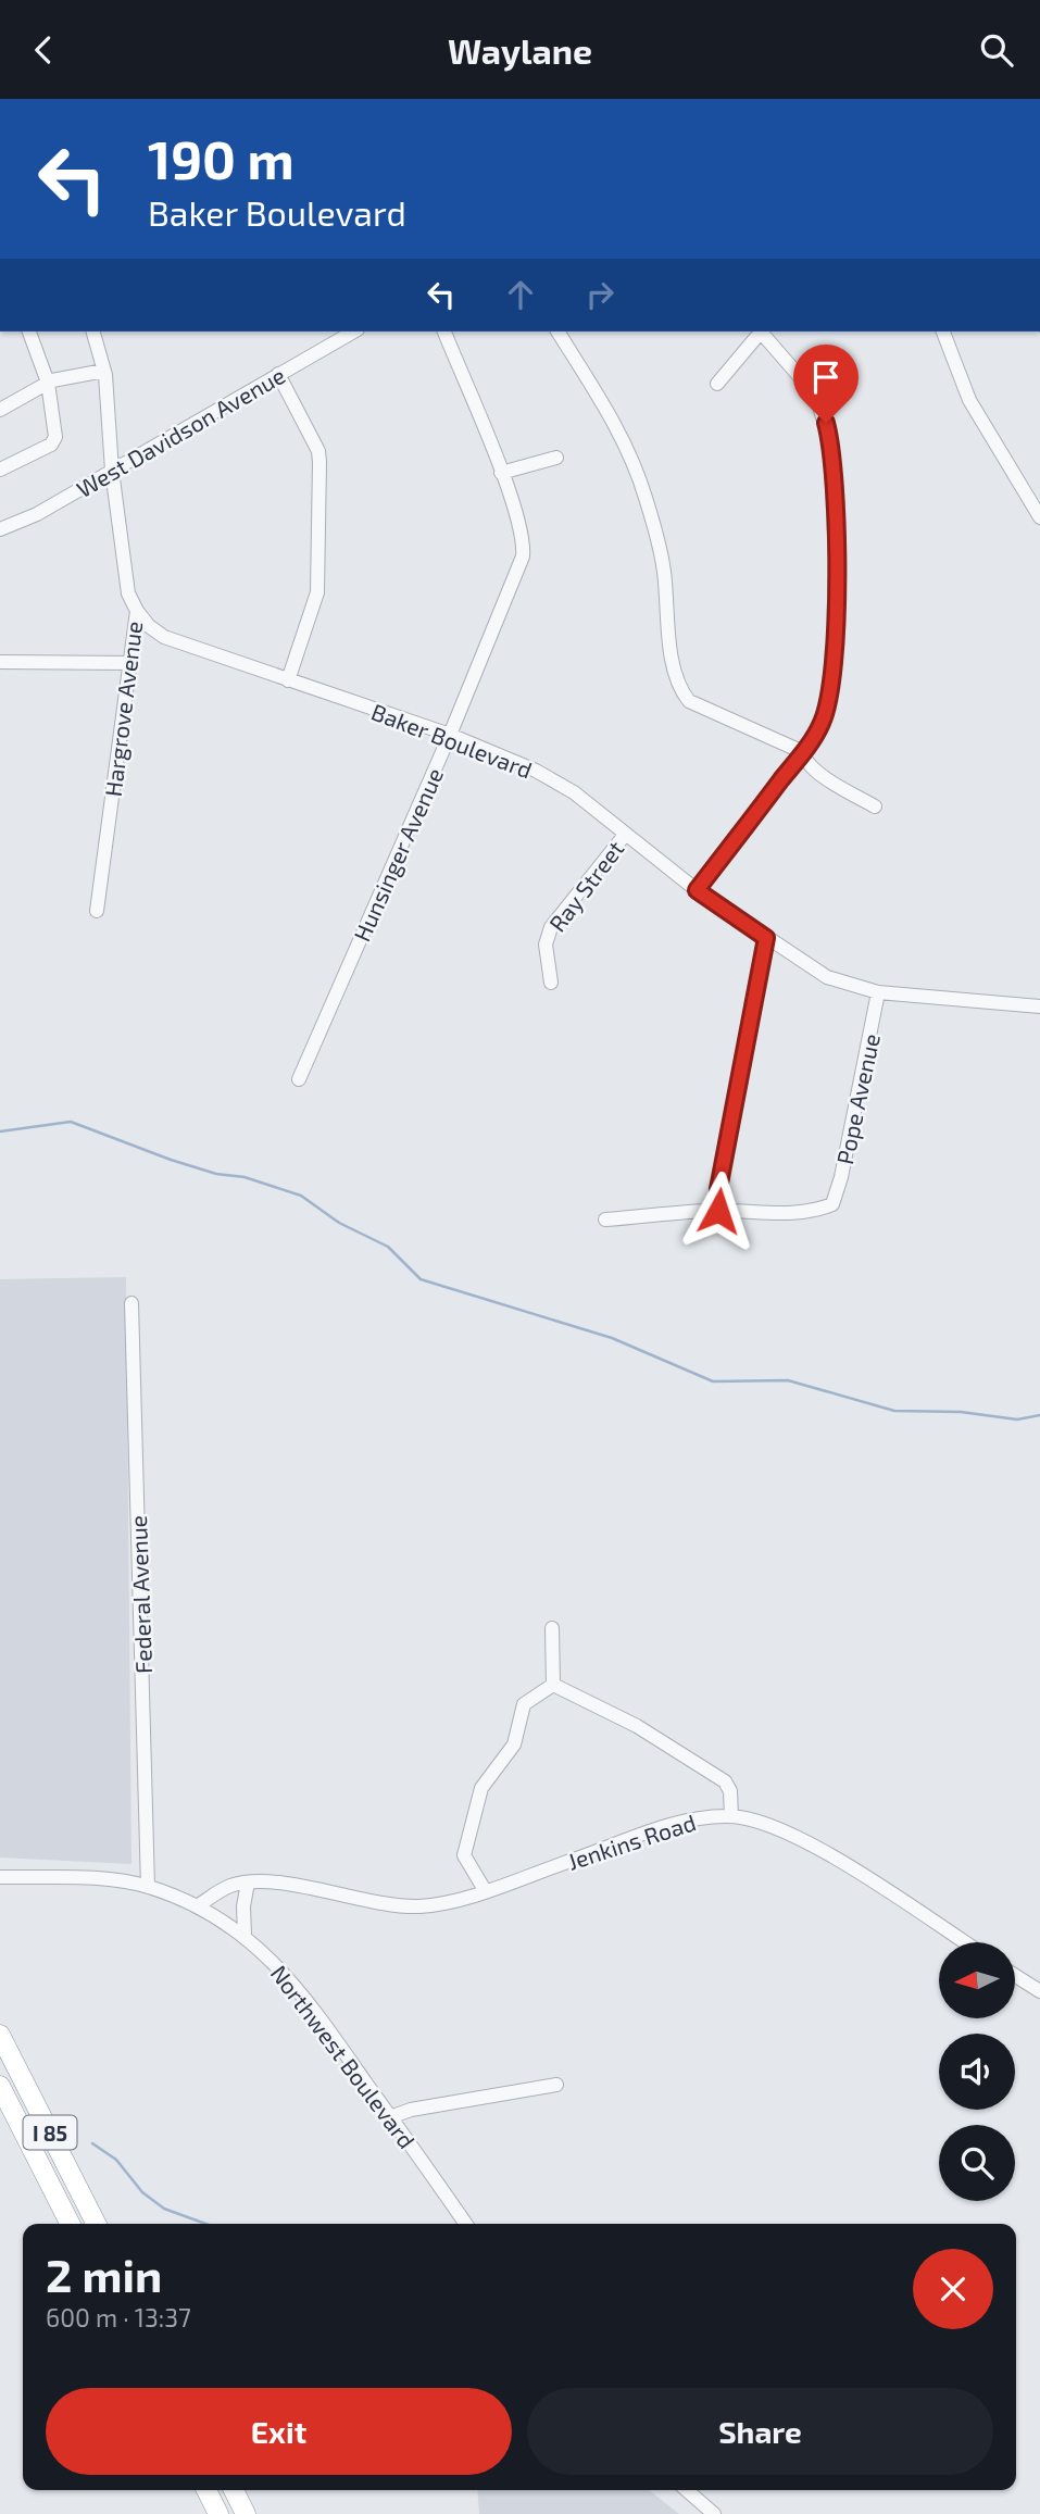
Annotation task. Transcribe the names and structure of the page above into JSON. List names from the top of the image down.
{
  "streets": {
    "highway": ["I 85"],
    "street": [
      "West Davidson Avenue",
      "Hargrove Avenue",
      "Baker Boulevard",
      "Hunsinger Avenue",
      "Ray Street",
      "Pope Avenue",
      "Federal Avenue",
      "Jenkins Road",
      "Northwest Boulevard"
    ]
  },
  "crossings": [
    ["West Davidson Avenue", "Hargrove Avenue"],
    ["Hargrove Avenue", "Baker Boulevard"],
    ["Baker Boulevard", "Hunsinger Avenue"],
    ["Baker Boulevard", "Ray Street"],
    ["Baker Boulevard", "Pope Avenue"],
    ["Jenkins Road", "Northwest Boulevard"]
  ],
  "north": "left",
  "page": {
    "header": "Waylane",
    "turn": ["190 m", "Baker Boulevard"],
    "heading": ["2 min", "600 m · 13:37"],
    "buttons": ["Exit", "Share"]
  }
}
